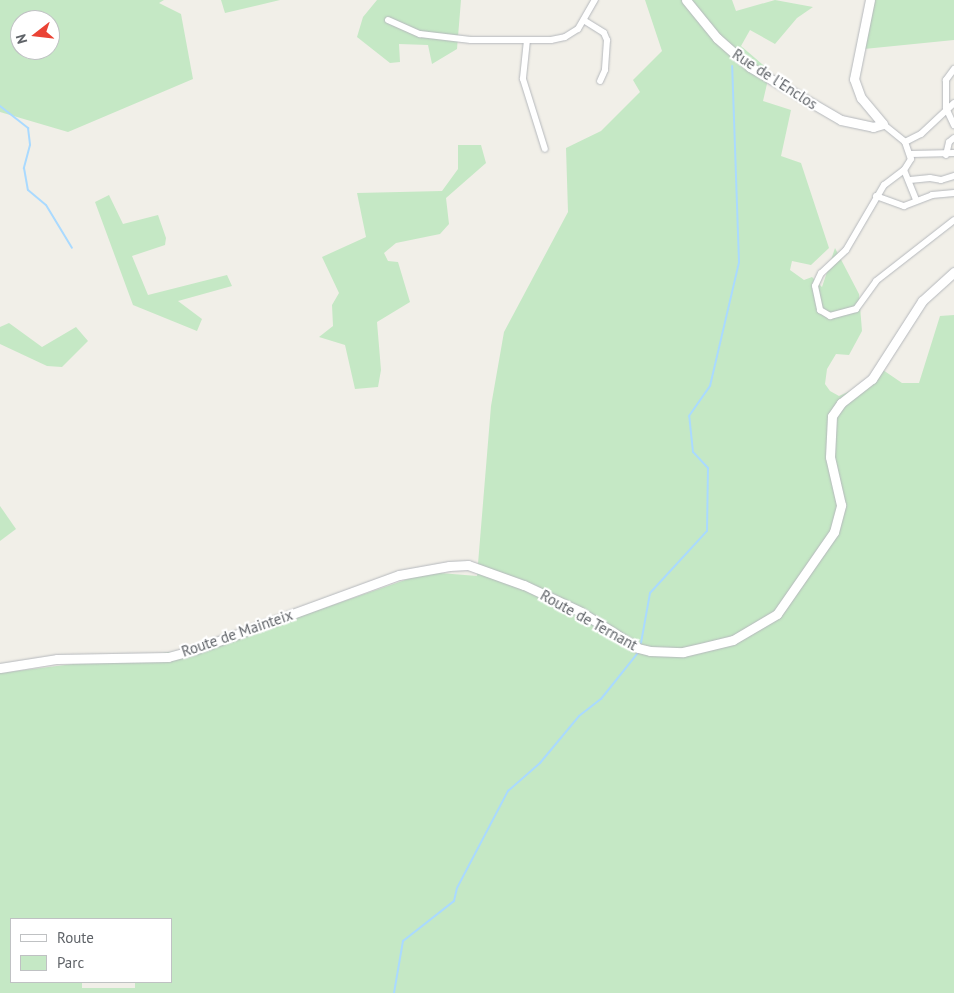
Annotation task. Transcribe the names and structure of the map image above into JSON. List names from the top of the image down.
{
  "streets": {
    "main road": ["Rue de l'Enclos", "Route de Ternant", "Route de Mainteix"]
  },
  "crossings": [
    ["Route de Ternant", "Route de Mainteix"]
  ],
  "legend": ["Route", "Parc"],
  "north": "left"
}
